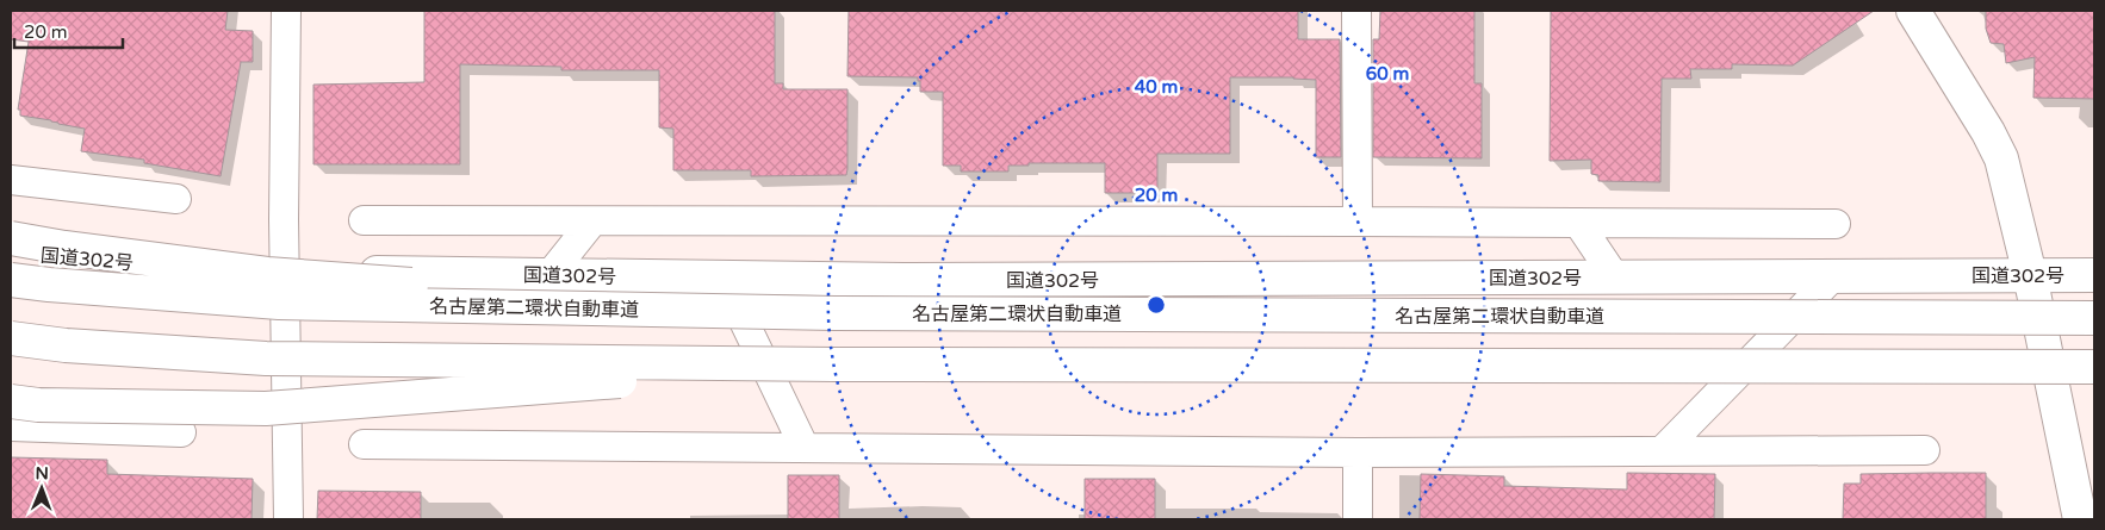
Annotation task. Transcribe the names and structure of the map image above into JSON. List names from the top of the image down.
{
  "streets": {
    "main road": ["国道302号", "名古屋第二環状自動車道"]
  },
  "scale_bar": "20 m",
  "north": "top",
  "rings": ["60 m", "40 m", "20 m"]
}
